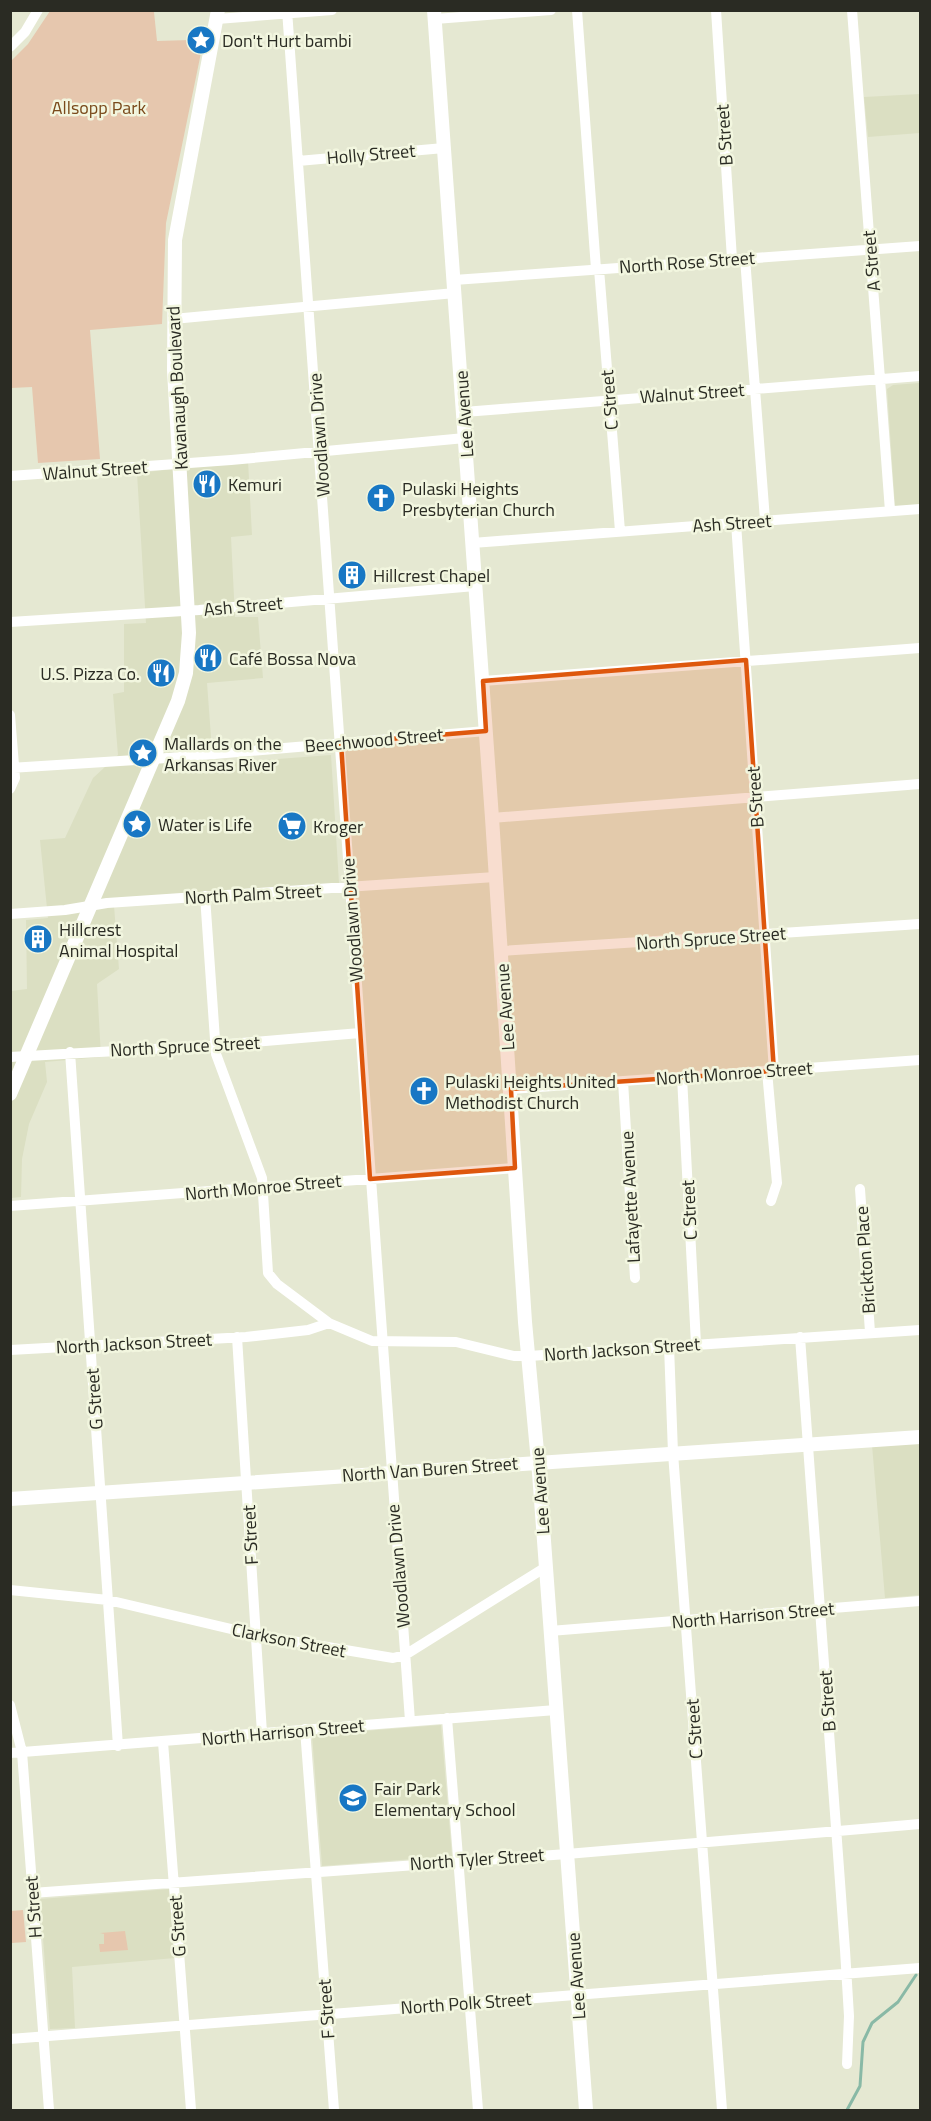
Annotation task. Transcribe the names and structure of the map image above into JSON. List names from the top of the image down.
{
  "streets": {
    "street": [
      "B Street",
      "Holly Street",
      "A Street",
      "North Rose Street",
      "Kavanaugh Boulevard",
      "Walnut Street",
      "C Street",
      "Lee Avenue",
      "Woodlawn Drive",
      "Ash Street",
      "Beechwood Street",
      "North Palm Street",
      "North Spruce Street",
      "North Monroe Street",
      "Lafayette Avenue",
      "Brickton Place",
      "North Jackson Street",
      "G Street",
      "North Van Buren Street",
      "F Street",
      "North Harrison Street",
      "Clarkson Street",
      "North Tyler Street",
      "H Street",
      "North Polk Street"
    ]
  },
  "crossings": [
    ["B Street", "North Rose Street"],
    ["B Street", "Ash Street"],
    ["B Street", "North Spruce Street"],
    ["B Street", "North Monroe Street"],
    ["B Street", "North Jackson Street"],
    ["B Street", "North Van Buren Street"],
    ["B Street", "North Harrison Street"],
    ["B Street", "North Tyler Street"],
    ["B Street", "North Polk Street"],
    ["Holly Street", "Lee Avenue"],
    ["Holly Street", "Woodlawn Drive"],
    ["A Street", "North Rose Street"],
    ["A Street", "Walnut Street"],
    ["A Street", "Ash Street"],
    ["North Rose Street", "Kavanaugh Boulevard"],
    ["North Rose Street", "C Street"],
    ["North Rose Street", "Lee Avenue"],
    ["North Rose Street", "Woodlawn Drive"],
    ["Kavanaugh Boulevard", "Walnut Street"],
    ["Kavanaugh Boulevard", "Ash Street"],
    ["Kavanaugh Boulevard", "Beechwood Street"],
    ["Kavanaugh Boulevard", "North Palm Street"],
    ["Kavanaugh Boulevard", "North Spruce Street"],
    ["Walnut Street", "C Street"],
    ["Walnut Street", "Lee Avenue"],
    ["Walnut Street", "Woodlawn Drive"],
    ["C Street", "Ash Street"],
    ["C Street", "North Monroe Street"],
    ["C Street", "North Jackson Street"],
    ["C Street", "North Van Buren Street"],
    ["C Street", "North Harrison Street"],
    ["C Street", "North Tyler Street"],
    ["C Street", "North Polk Street"],
    ["Lee Avenue", "Ash Street"],
    ["Lee Avenue", "Beechwood Street"],
    ["Lee Avenue", "North Palm Street"],
    ["Lee Avenue", "North Spruce Street"],
    ["Lee Avenue", "North Monroe Street"],
    ["Lee Avenue", "North Jackson Street"],
    ["Lee Avenue", "North Van Buren Street"],
    ["Lee Avenue", "North Harrison Street"],
    ["Lee Avenue", "Clarkson Street"],
    ["Lee Avenue", "North Tyler Street"],
    ["Lee Avenue", "North Polk Street"],
    ["Woodlawn Drive", "Ash Street"],
    ["Woodlawn Drive", "Beechwood Street"],
    ["Woodlawn Drive", "North Palm Street"],
    ["Woodlawn Drive", "North Spruce Street"],
    ["Woodlawn Drive", "North Monroe Street"],
    ["Woodlawn Drive", "North Jackson Street"],
    ["Woodlawn Drive", "North Van Buren Street"],
    ["Woodlawn Drive", "North Harrison Street"],
    ["Woodlawn Drive", "Clarkson Street"],
    ["North Palm Street", "North Jackson Street"],
    ["North Spruce Street", "North Jackson Street"],
    ["North Spruce Street", "G Street"],
    ["North Monroe Street", "Lafayette Avenue"],
    ["North Monroe Street", "North Jackson Street"],
    ["North Monroe Street", "G Street"],
    ["Brickton Place", "North Jackson Street"],
    ["North Jackson Street", "G Street"],
    ["North Jackson Street", "F Street"],
    ["G Street", "North Van Buren Street"],
    ["G Street", "North Harrison Street"],
    ["G Street", "Clarkson Street"],
    ["G Street", "North Tyler Street"],
    ["G Street", "North Polk Street"],
    ["North Van Buren Street", "F Street"],
    ["F Street", "North Harrison Street"],
    ["F Street", "Clarkson Street"],
    ["F Street", "North Tyler Street"],
    ["F Street", "North Polk Street"],
    ["North Harrison Street", "H Street"],
    ["North Tyler Street", "H Street"],
    ["H Street", "North Polk Street"]
  ],
  "parks": ["Allsopp Park"],
  "places": {
    "place": ["Don't Hurt bambi", "Mallards on the Arkansas River", "Water is Life"],
    "restaurant": ["Kemuri", "Café Bossa Nova", "U.S. Pizza Co."],
    "church": ["Pulaski Heights Presbyterian Church", "Pulaski Heights United Methodist Church"],
    "building": ["Hillcrest Chapel", "Hillcrest Animal Hospital"],
    "supermarket": ["Kroger"],
    "school or university": ["Fair Park Elementary School"]
  }
}
